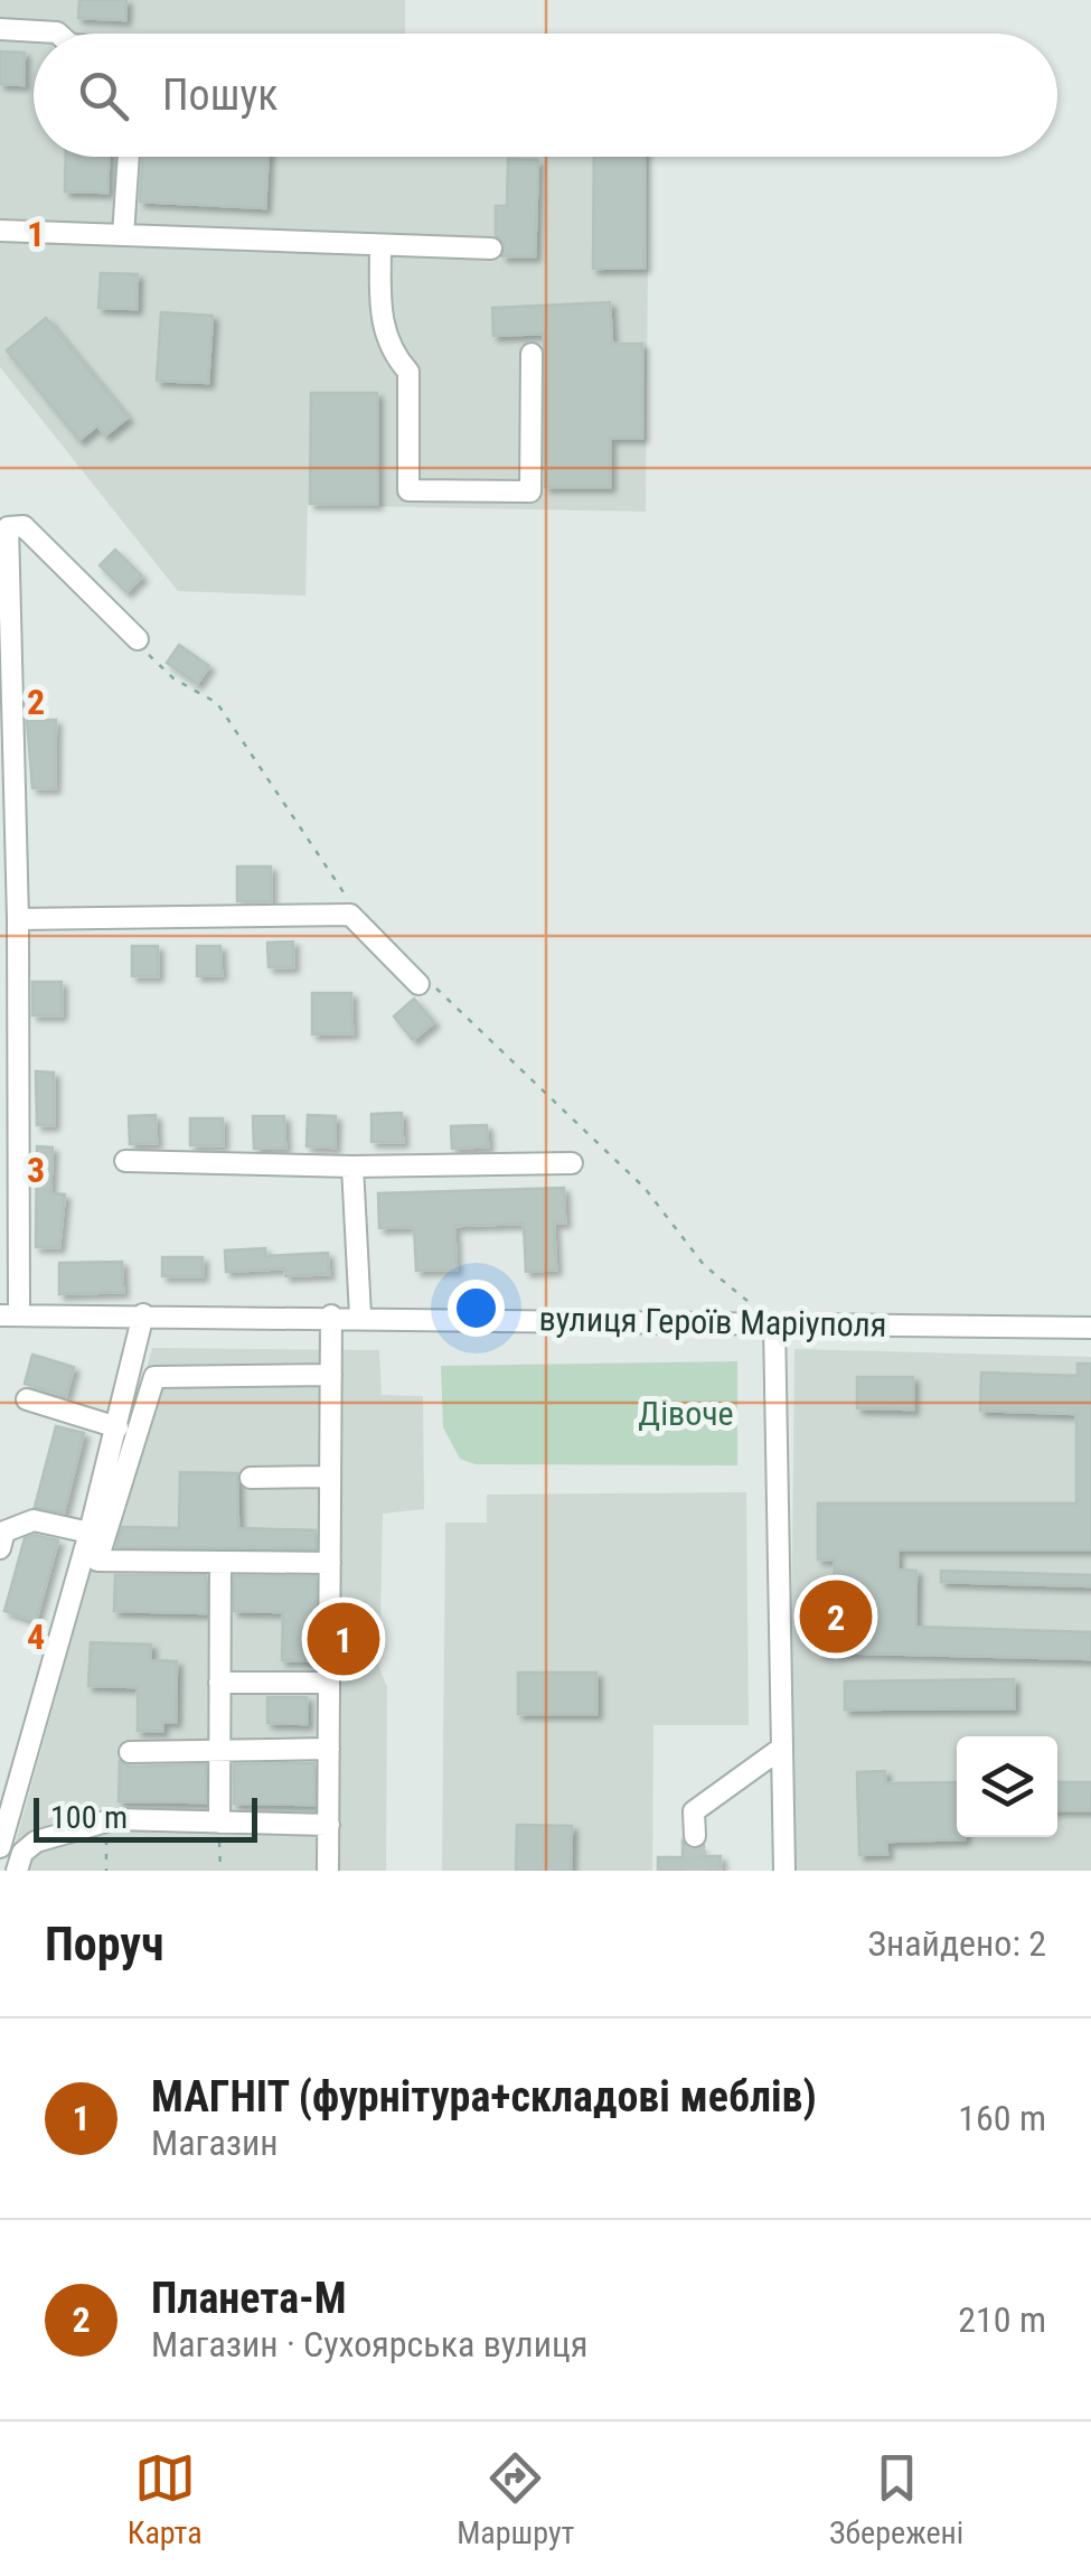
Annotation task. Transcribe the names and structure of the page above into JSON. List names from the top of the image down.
{
  "streets": {
    "street": ["вулиця Героїв Маріуполя"]
  },
  "parks": ["Дівоче"],
  "scale_bar": "100 m",
  "page": {
    "search": "Пошук",
    "pins": ["2", "1"],
    "scale": "100 m",
    "heading": ["Поруч", "Знайдено: 2"],
    "list": [
      {
        "mark": "1",
        "name": "МАГНІТ (фурнітура+складові меблів)",
        "note": "Магазин",
        "value": "160 m"
      },
      {
        "mark": "2",
        "name": "Планета-М",
        "note": "Магазин · Сухоярська вулиця",
        "value": "210 m"
      }
    ],
    "nav": ["Карта", "Маршрут", "Збережені"]
  },
  "grid": {
    "rows": [
      "1",
      "2",
      "3",
      "4"
    ]
  }
}
